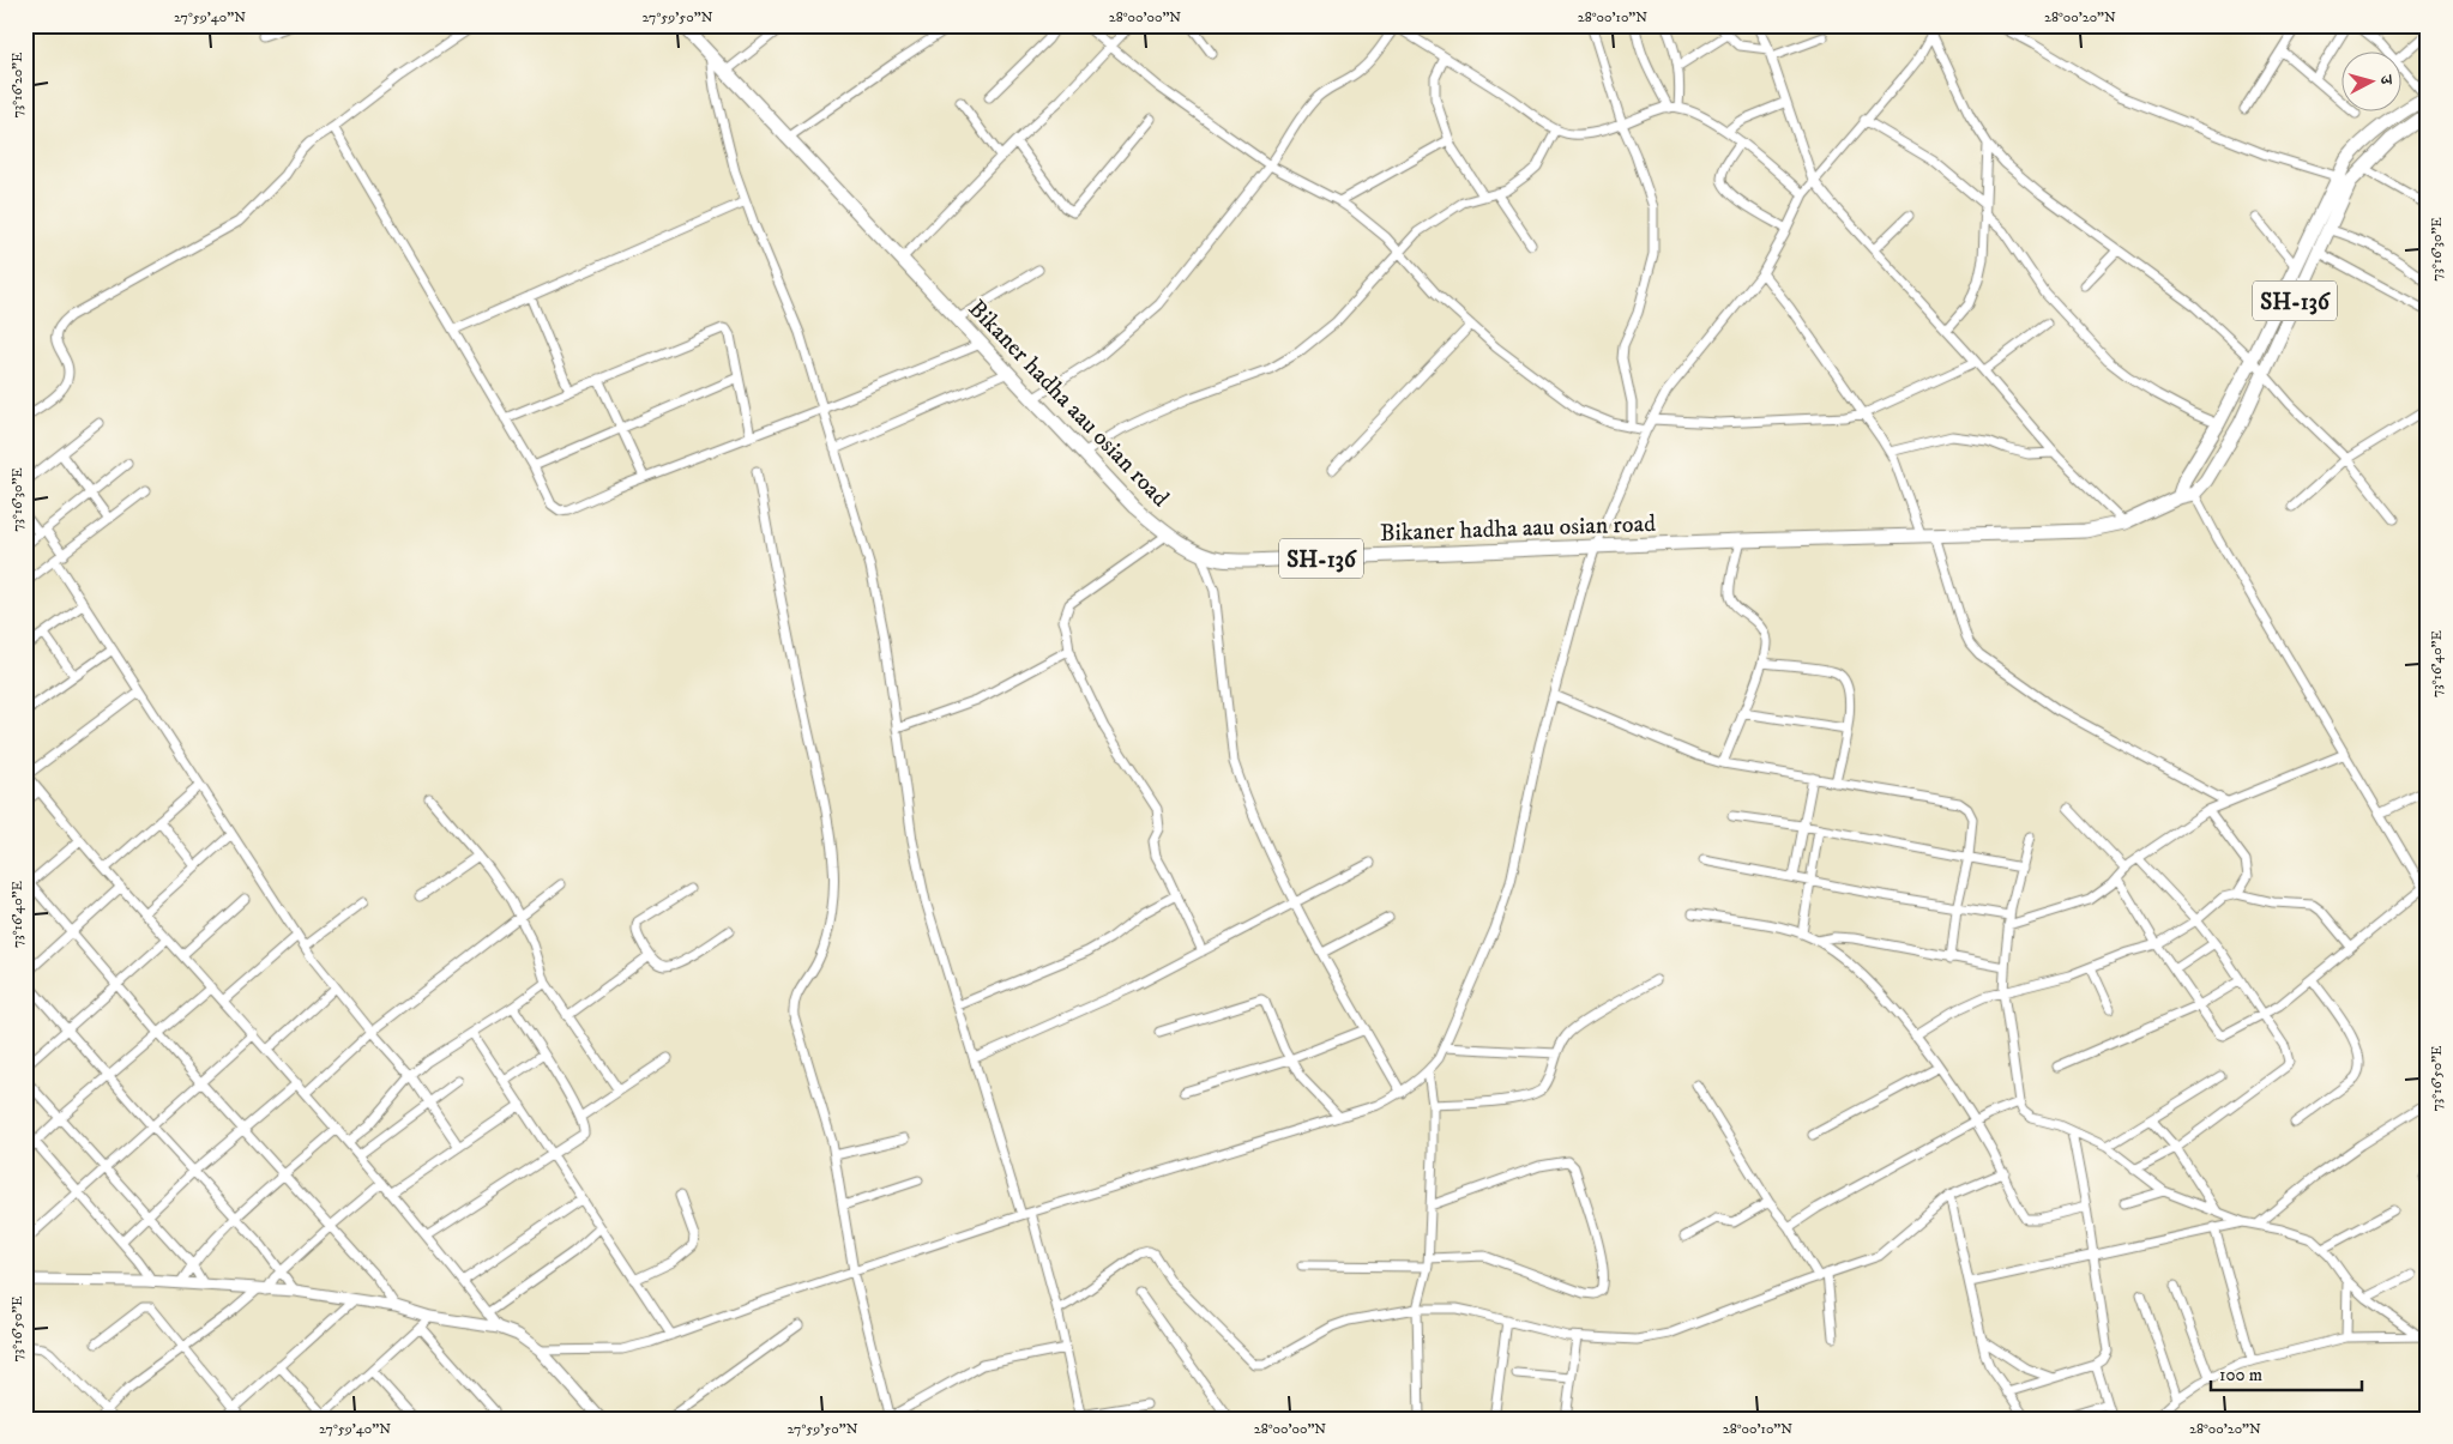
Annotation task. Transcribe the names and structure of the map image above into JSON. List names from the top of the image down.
{
  "streets": {
    "main road": ["SH-136", "Bikaner hadha aau osian road"]
  },
  "crossings": [
    ["SH-136", "Bikaner hadha aau osian road"]
  ],
  "scale_bar": "100 m",
  "north": "right",
  "coordinates": [
    "27°59'40\"N",
    "27°59'50\"N",
    "28°00'00\"N",
    "28°00'10\"N",
    "28°00'20\"N",
    "73°16'20\"E",
    "73°16'30\"E",
    "73°16'40\"E",
    "73°16'50\"E"
  ]
}
